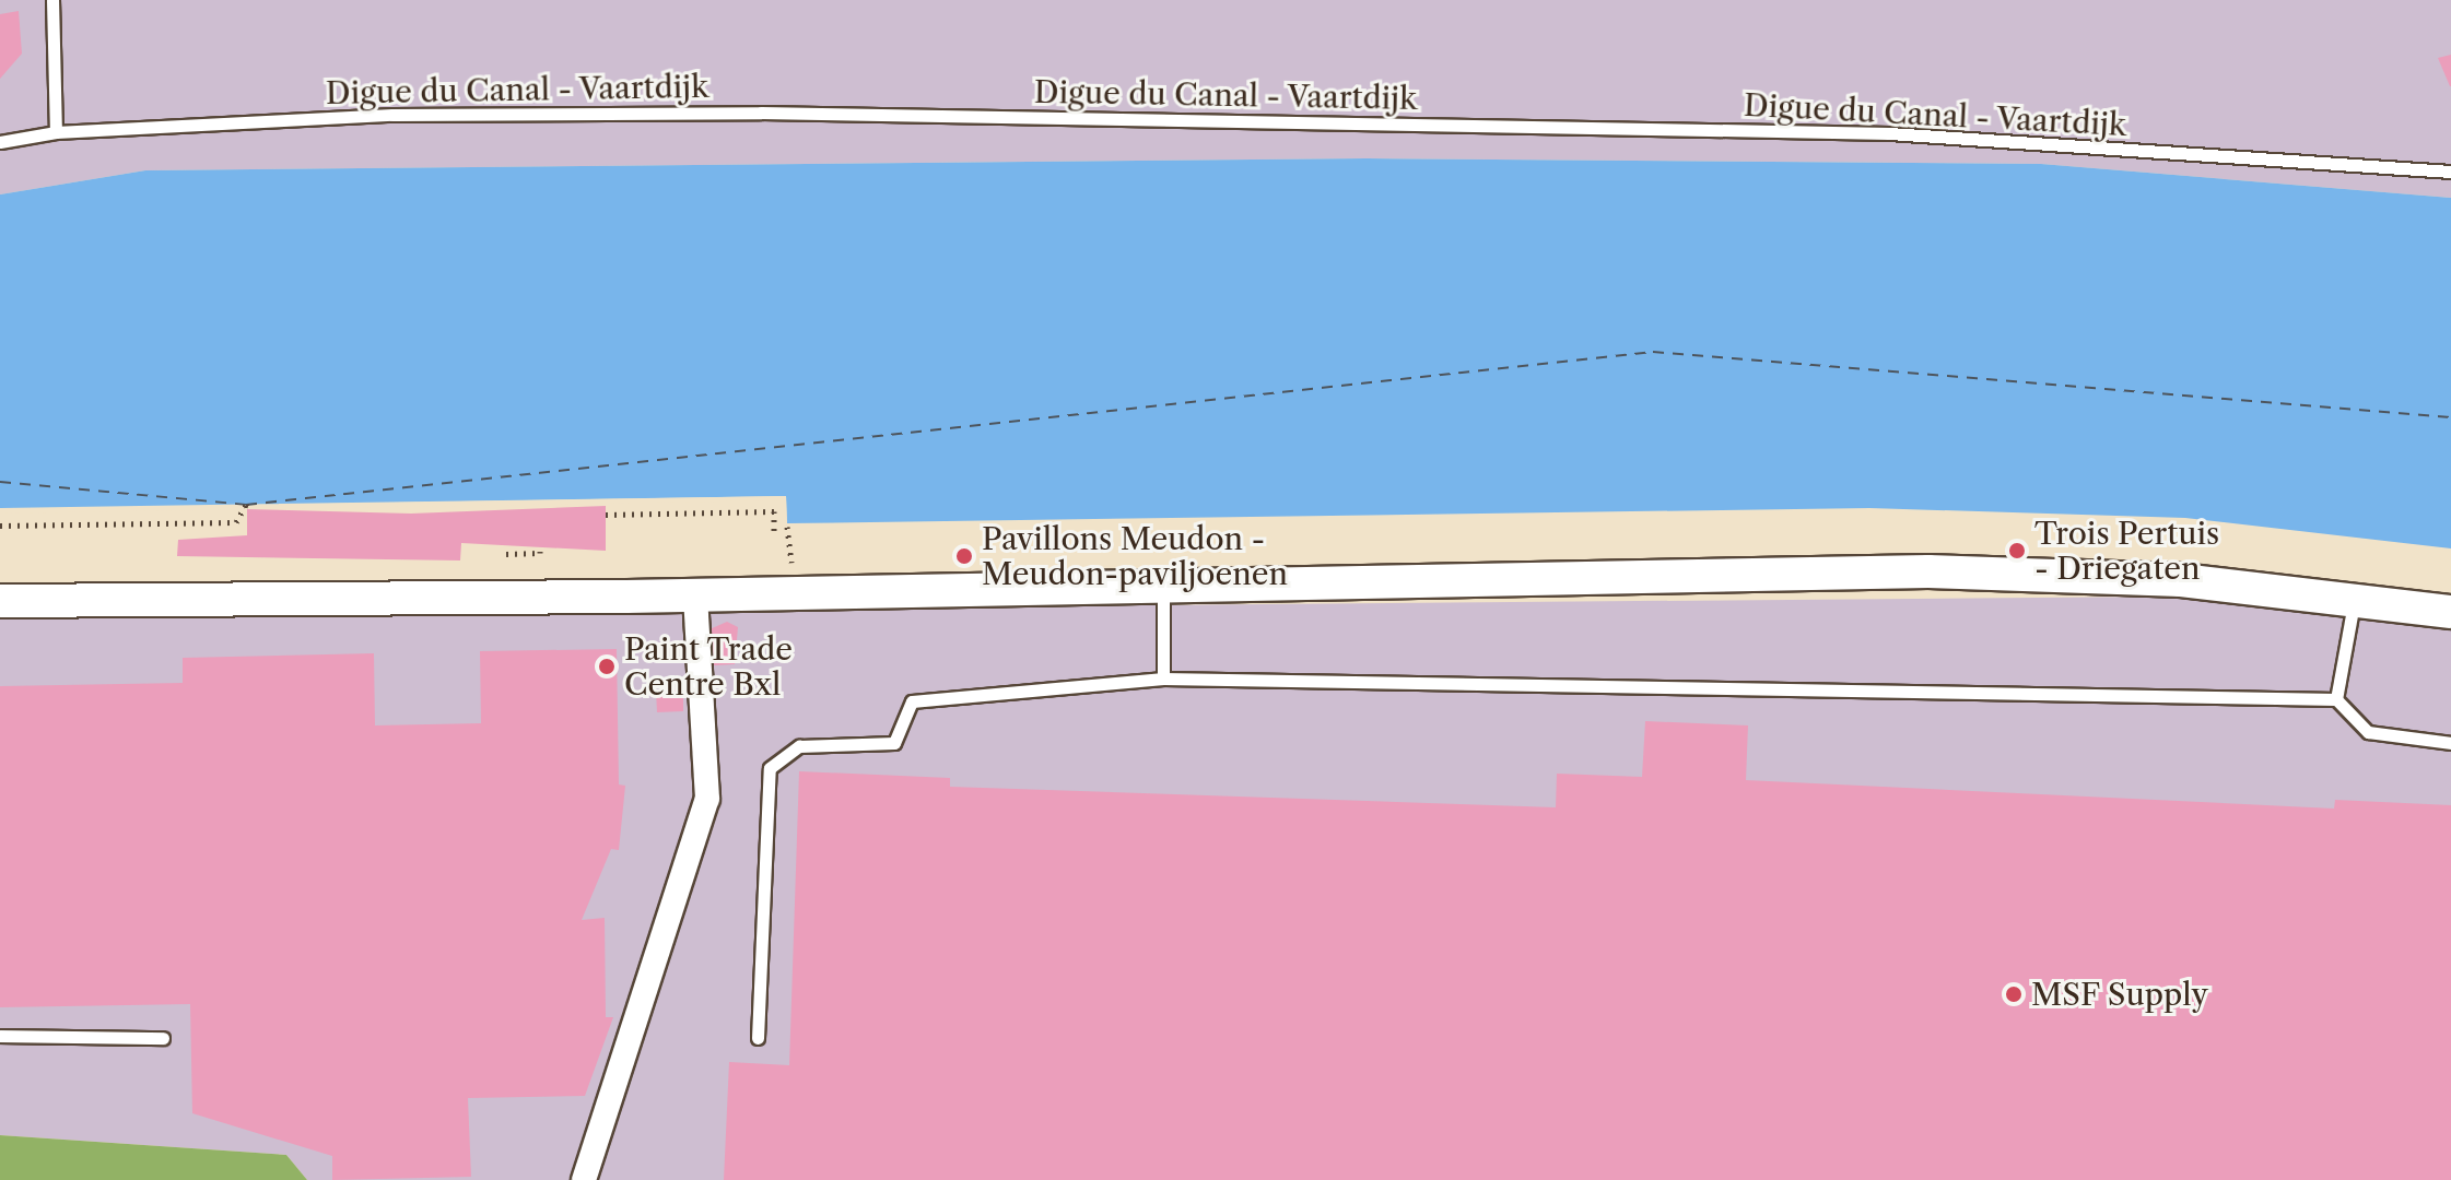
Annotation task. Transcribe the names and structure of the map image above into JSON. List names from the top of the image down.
{
  "streets": {
    "lane": ["Digue du Canal - Vaartdijk"]
  },
  "places": [
    "Trois Pertuis - Driegaten",
    "Pavillons Meudon - Meudon-paviljoenen",
    "Paint Trade Centre Bxl",
    "MSF Supply"
  ]
}
